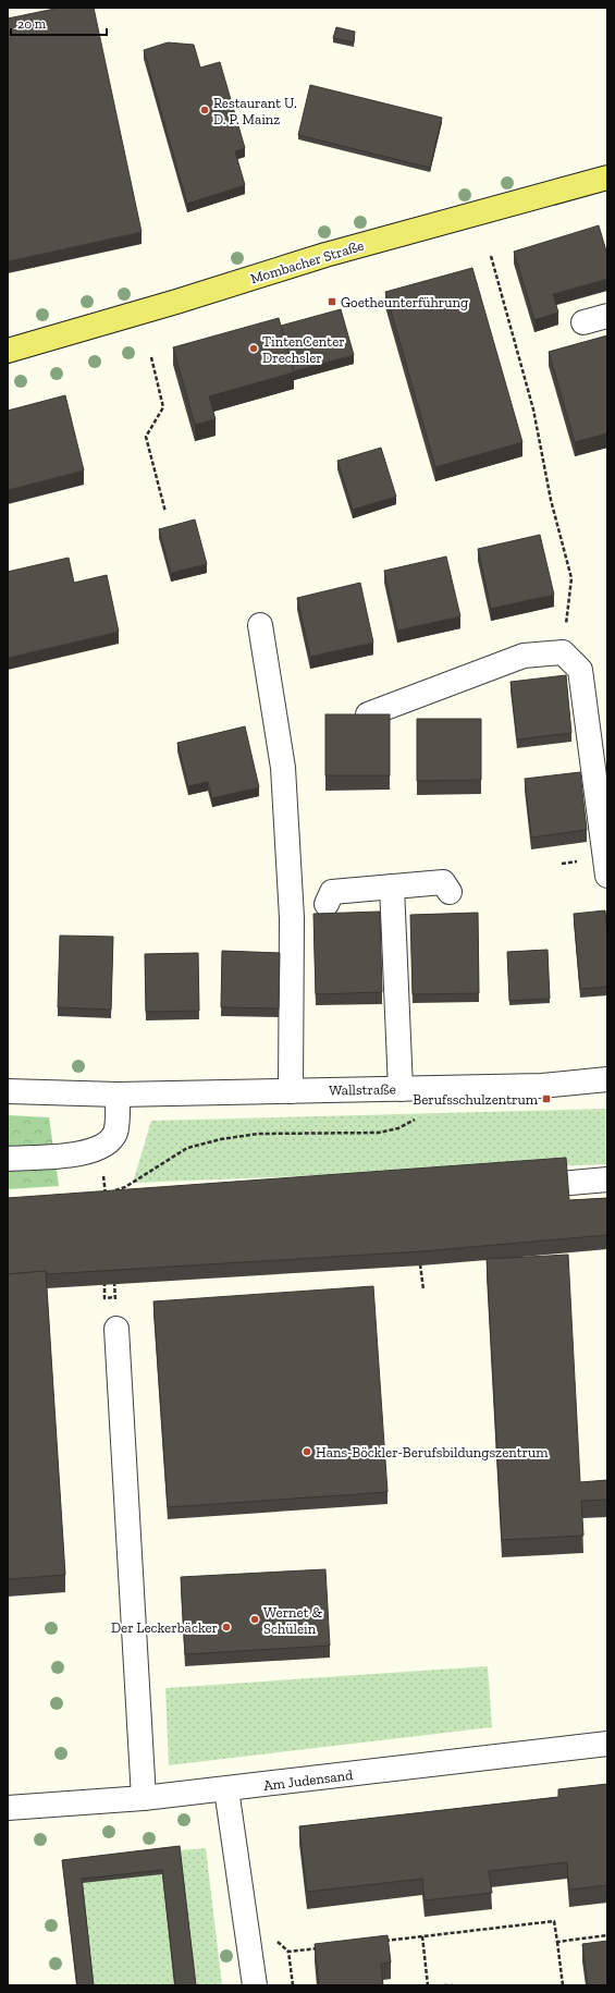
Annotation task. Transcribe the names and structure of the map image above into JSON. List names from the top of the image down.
{
  "streets": {
    "main road": ["Mombacher Straße"],
    "street": ["Wallstraße", "Am Judensand"]
  },
  "places": {
    "other": [
      "Restaurant U. D. P. Mainz",
      "TintenCenter Drechsler",
      "Hans-Böckler-Berufsbildungszentrum",
      "Wernet & Schülein",
      "Der Leckerbäcker"
    ],
    "transit": ["Goetheunterführung", "Berufsschulzentrum"]
  },
  "scale_bar": "20 m"
}
